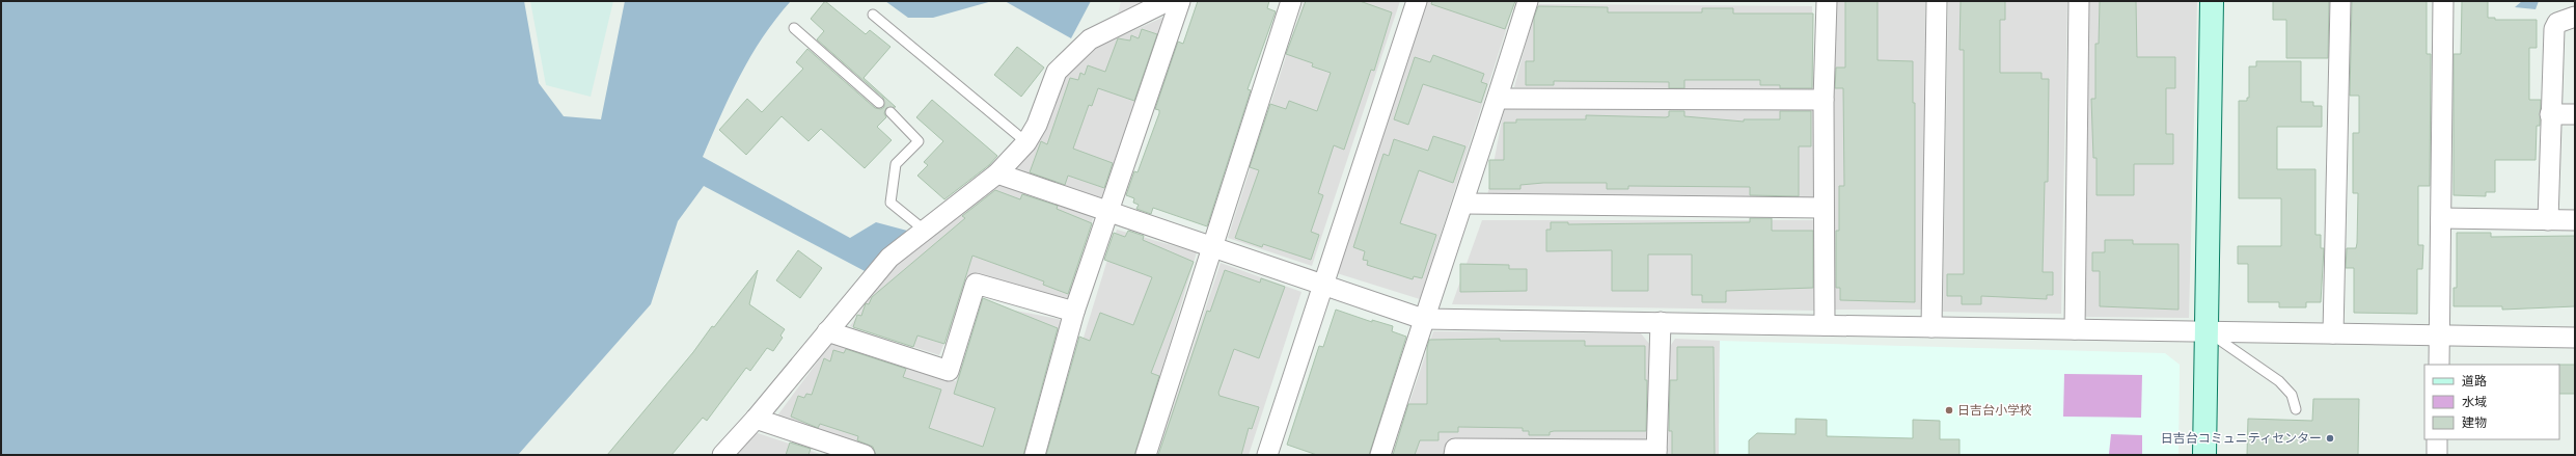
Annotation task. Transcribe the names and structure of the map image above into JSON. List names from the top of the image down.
{
  "places": ["日吉台小学校", "日吉台コミュニティセンター"],
  "legend": ["道路", "水域", "建物"]
}
